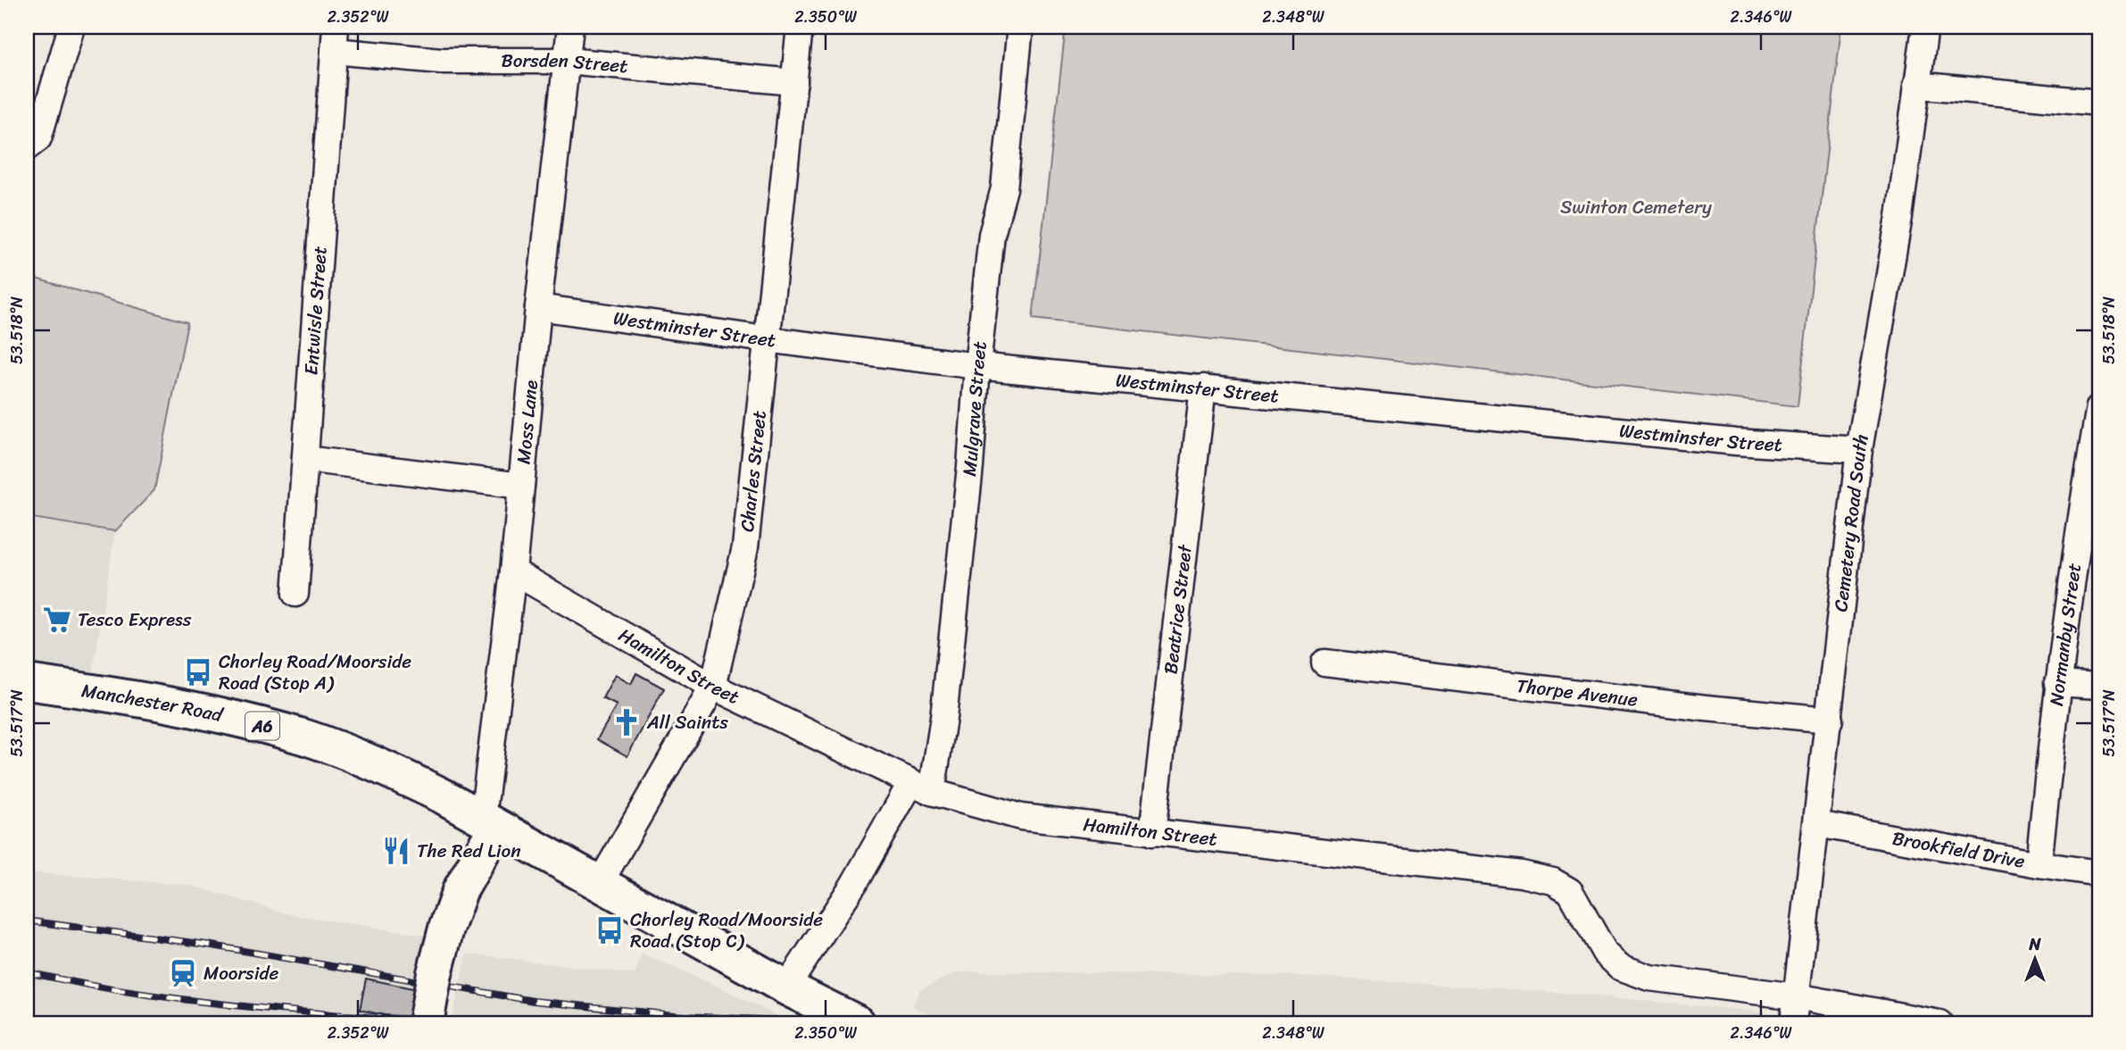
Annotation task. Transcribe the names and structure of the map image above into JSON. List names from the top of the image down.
{
  "streets": {
    "main road": ["Manchester Road", "A6"],
    "street": [
      "Borsden Street",
      "Entwisle Street",
      "Westminster Street",
      "Mulgrave Street",
      "Moss Lane",
      "Charles Street",
      "Cemetery Road South",
      "Beatrice Street",
      "Normanby Street",
      "Hamilton Street",
      "Thorpe Avenue",
      "Brookfield Drive"
    ]
  },
  "crossings": [
    ["Borsden Street", "Entwisle Street"],
    ["Borsden Street", "Moss Lane"],
    ["Borsden Street", "Charles Street"],
    ["Westminster Street", "Mulgrave Street"],
    ["Westminster Street", "Moss Lane"],
    ["Westminster Street", "Charles Street"],
    ["Westminster Street", "Cemetery Road South"],
    ["Westminster Street", "Beatrice Street"],
    ["Mulgrave Street", "Hamilton Street"],
    ["Mulgrave Street", "A6"],
    ["Moss Lane", "Hamilton Street"],
    ["Moss Lane", "Manchester Road"],
    ["Moss Lane", "A6"],
    ["Charles Street", "Hamilton Street"],
    ["Charles Street", "A6"],
    ["Cemetery Road South", "Hamilton Street"],
    ["Cemetery Road South", "Thorpe Avenue"],
    ["Cemetery Road South", "Brookfield Drive"],
    ["Beatrice Street", "Hamilton Street"],
    ["Normanby Street", "Brookfield Drive"],
    ["Manchester Road", "A6"]
  ],
  "parks": ["Swinton Cemetery"],
  "places": {
    "supermarket": ["Tesco Express"],
    "bus stop": ["Chorley Road/Moorside Road (Stop A)", "Chorley Road/Moorside Road (Stop C)"],
    "church": ["All Saints"],
    "restaurant": ["The Red Lion"],
    "station": ["Moorside"]
  },
  "north": "top",
  "coordinates": [
    "2.352°W",
    "2.350°W",
    "2.348°W",
    "2.346°W",
    "53.518°N",
    "53.517°N"
  ]
}
